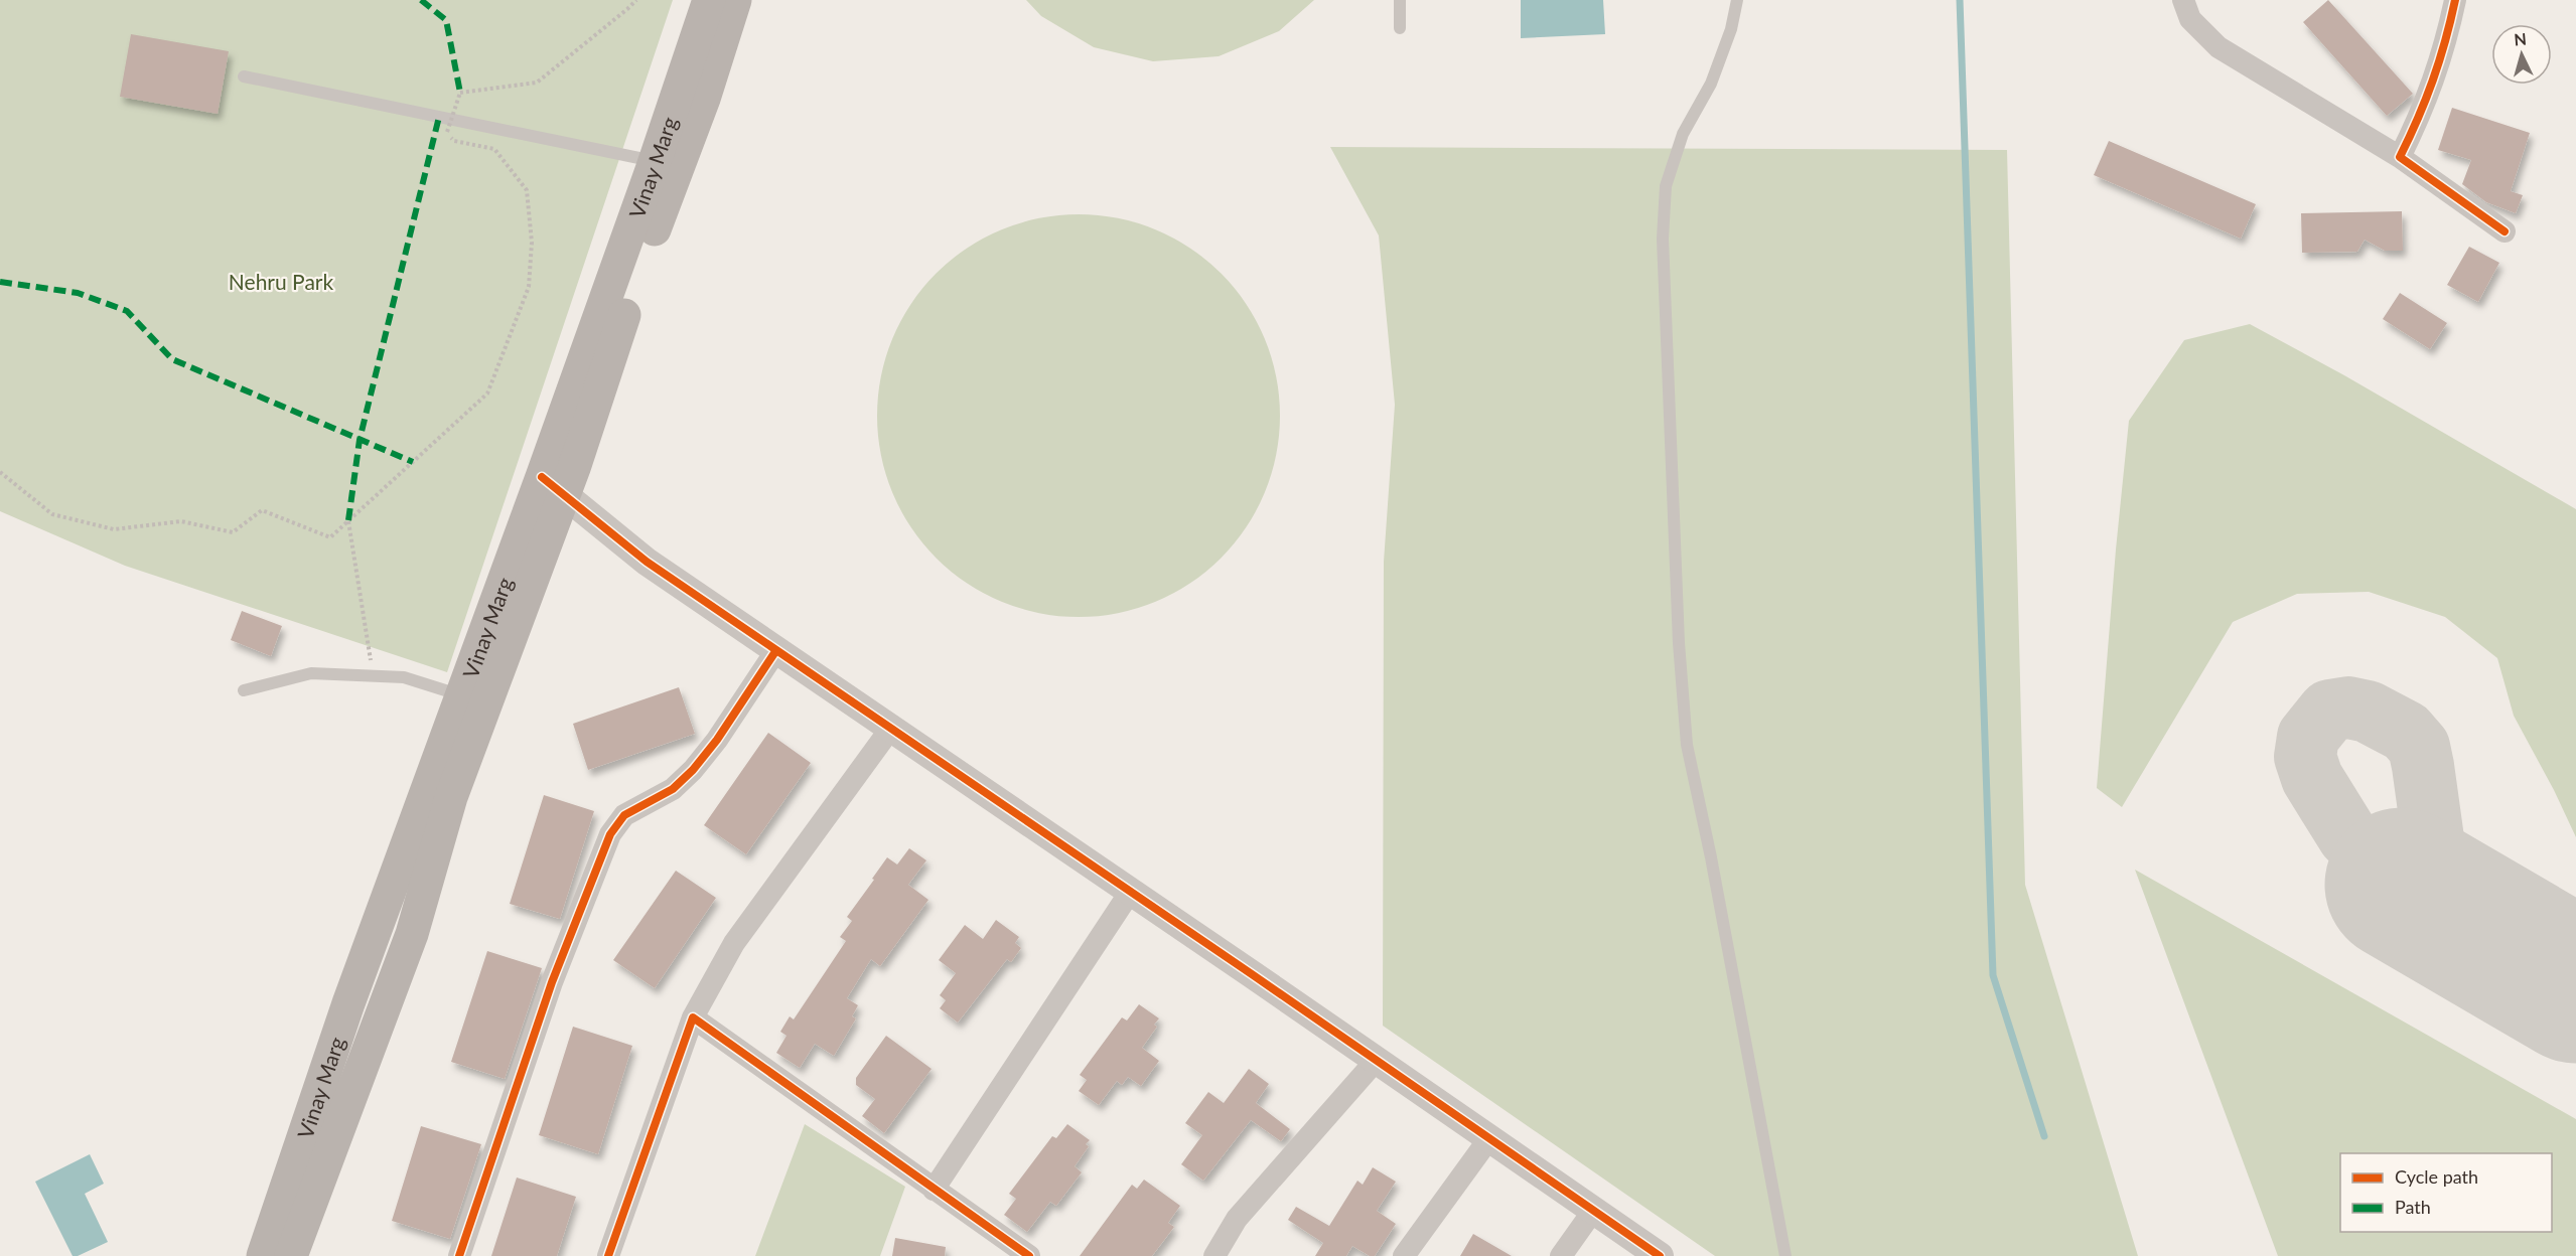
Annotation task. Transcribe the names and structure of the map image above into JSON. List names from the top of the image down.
{
  "streets": {
    "main road": ["Vinay Marg"]
  },
  "parks": ["Nehru Park"],
  "legend": ["Cycle path", "Path"],
  "north": "top"
}
